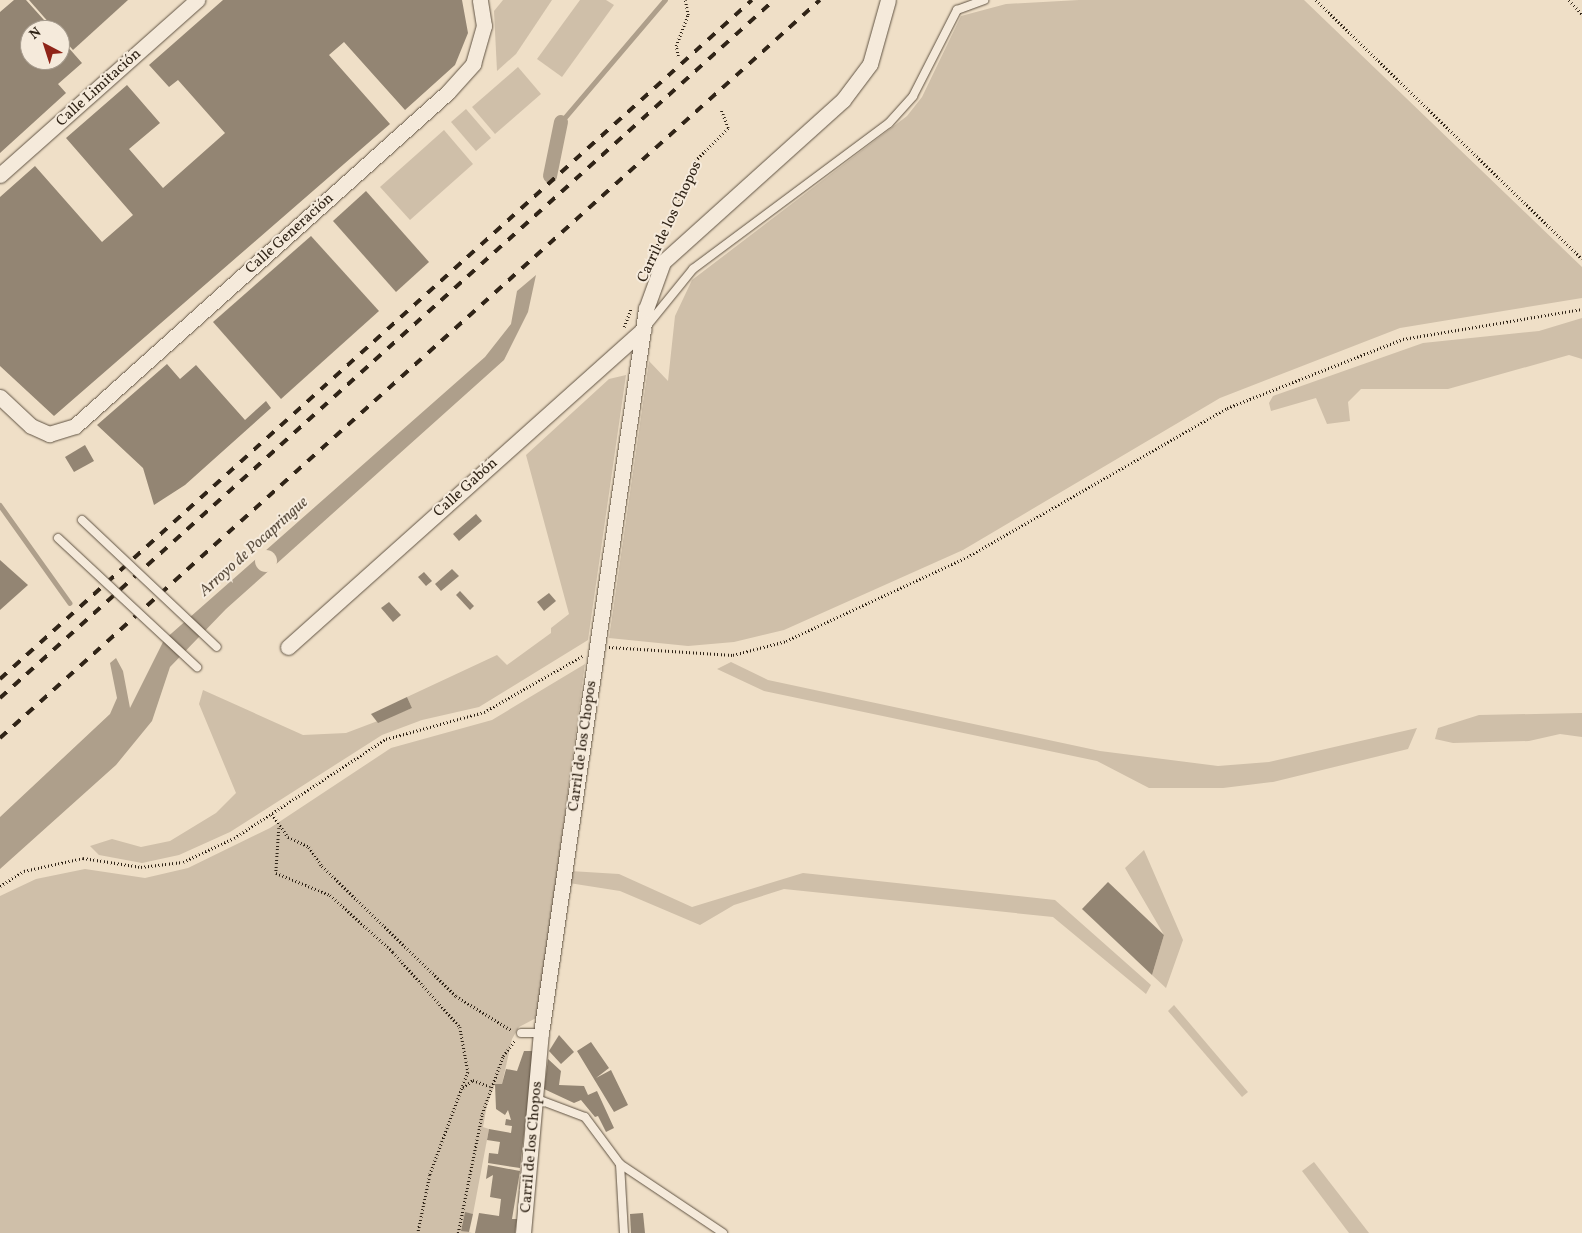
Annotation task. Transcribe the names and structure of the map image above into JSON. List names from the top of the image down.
{
  "streets": {
    "street": [
      "Calle Limitación",
      "Carril de los Chopos",
      "Calle Generación",
      "Calle Gabón"
    ]
  },
  "crossings": [
    ["Carril de los Chopos", "Calle Gabón"]
  ],
  "water": ["Arroyo de Pocapringue"],
  "north": "top left"
}
